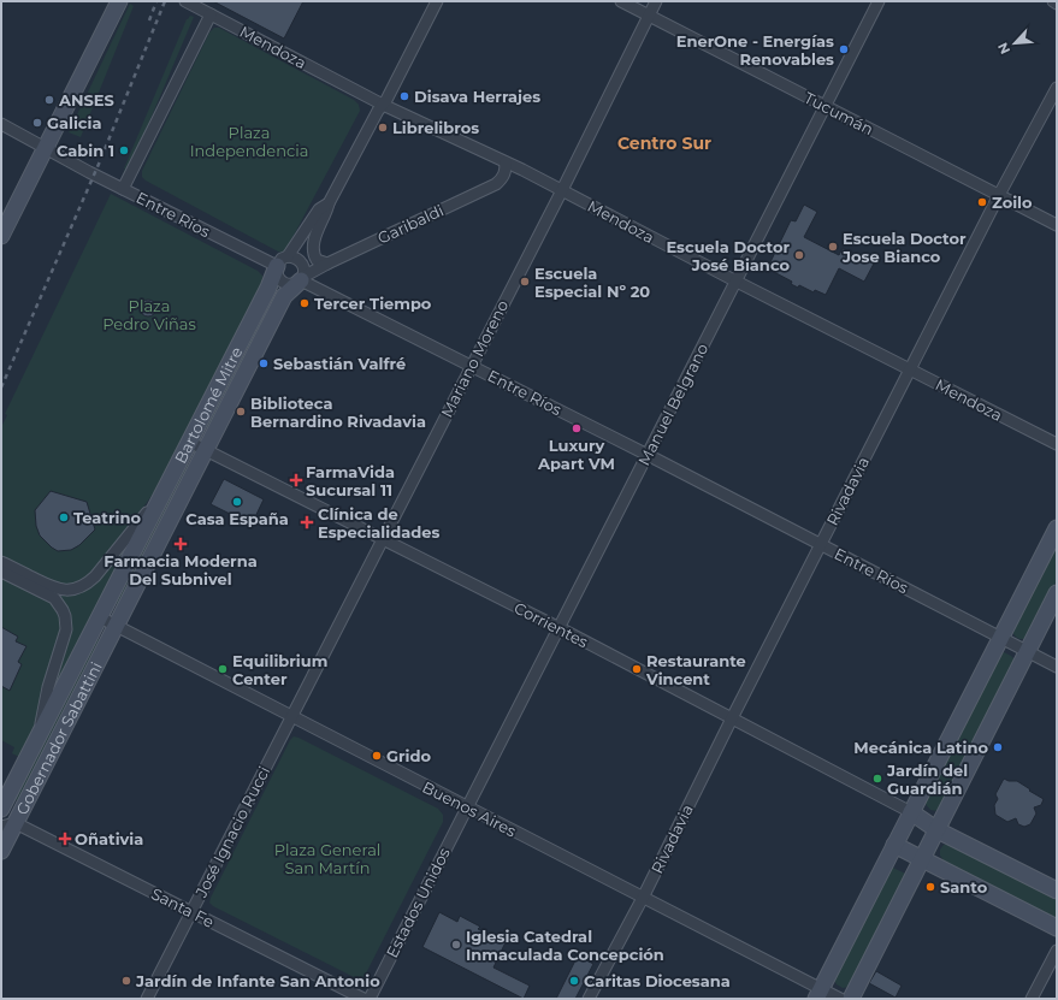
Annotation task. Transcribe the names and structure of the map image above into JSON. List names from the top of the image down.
{
  "streets": {
    "main road": ["Bartolomé Mitre", "Gobernador Sabattini"],
    "street": [
      "Mendoza",
      "Tucumán",
      "Entre Ríos",
      "Garibaldi",
      "Mariano Moreno",
      "Manuel Belgrano",
      "Rivadavia",
      "Corrientes",
      "Buenos Aires",
      "José Ignacio Rucci",
      "Estados Unidos",
      "Santa Fe"
    ]
  },
  "crossings": [
    ["Mendoza", "Garibaldi"],
    ["Mendoza", "Mariano Moreno"],
    ["Mendoza", "Bartolomé Mitre"],
    ["Mendoza", "Manuel Belgrano"],
    ["Mendoza", "Rivadavia"],
    ["Tucumán", "Mariano Moreno"],
    ["Tucumán", "Manuel Belgrano"],
    ["Tucumán", "Rivadavia"],
    ["Entre Ríos", "Garibaldi"],
    ["Entre Ríos", "Mariano Moreno"],
    ["Entre Ríos", "Bartolomé Mitre"],
    ["Entre Ríos", "Manuel Belgrano"],
    ["Entre Ríos", "Rivadavia"],
    ["Garibaldi", "Bartolomé Mitre"],
    ["Mariano Moreno", "Corrientes"],
    ["Mariano Moreno", "Buenos Aires"],
    ["Mariano Moreno", "José Ignacio Rucci"],
    ["Bartolomé Mitre", "Corrientes"],
    ["Bartolomé Mitre", "Gobernador Sabattini"],
    ["Bartolomé Mitre", "Buenos Aires"],
    ["Manuel Belgrano", "Corrientes"],
    ["Manuel Belgrano", "Buenos Aires"],
    ["Manuel Belgrano", "Estados Unidos"],
    ["Rivadavia", "Corrientes"],
    ["Rivadavia", "Buenos Aires"],
    ["Gobernador Sabattini", "Buenos Aires"],
    ["Gobernador Sabattini", "Santa Fe"],
    ["Buenos Aires", "José Ignacio Rucci"],
    ["Buenos Aires", "Estados Unidos"],
    ["José Ignacio Rucci", "Santa Fe"]
  ],
  "districts": ["Centro Sur"],
  "parks": ["Plaza Independencia", "Plaza Pedro Viñas", "Plaza General San Martín"],
  "places": {
    "other": [
      "EnerOne - Energías Renovables",
      "Disava Herrajes",
      "ANSES",
      "Galicia",
      "Librelibros",
      "Cabin 1",
      "Zoilo",
      "Escuela Doctor Jose Bianco",
      "Escuela Doctor José Bianco",
      "Escuela Especial Nº 20",
      "Tercer Tiempo",
      "Sebastián Valfré",
      "Biblioteca Bernardino Rivadavia",
      "Luxury Apart VM",
      "Casa España",
      "Teatrino",
      "Equilibrium Center",
      "Restaurante Vincent",
      "Mecánica Latino",
      "Grido",
      "Jardín del Guardián",
      "Santo",
      "Iglesia Catedral Inmaculada Concepción",
      "Jardín de Infante San Antonio",
      "Caritas Diocesana"
    ],
    "health": [
      "FarmaVida Sucursal 11",
      "Clínica de Especialidades",
      "Farmacia Moderna Del Subnivel",
      "Oñativia"
    ]
  },
  "north": "bottom left"
}
